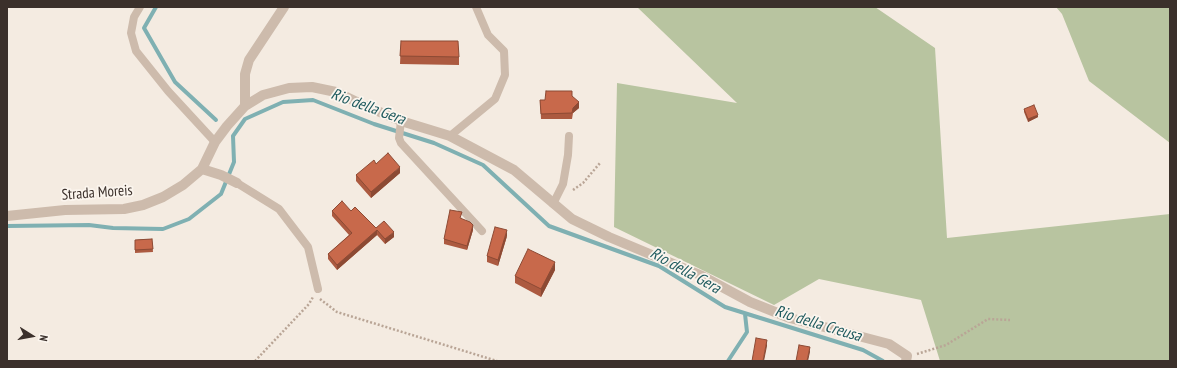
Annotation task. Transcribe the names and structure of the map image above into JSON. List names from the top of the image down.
{
  "streets": {
    "street": ["Strada Moreis"]
  },
  "water": ["Rio della Gera", "Rio della Creusa"],
  "north": "right"
}
